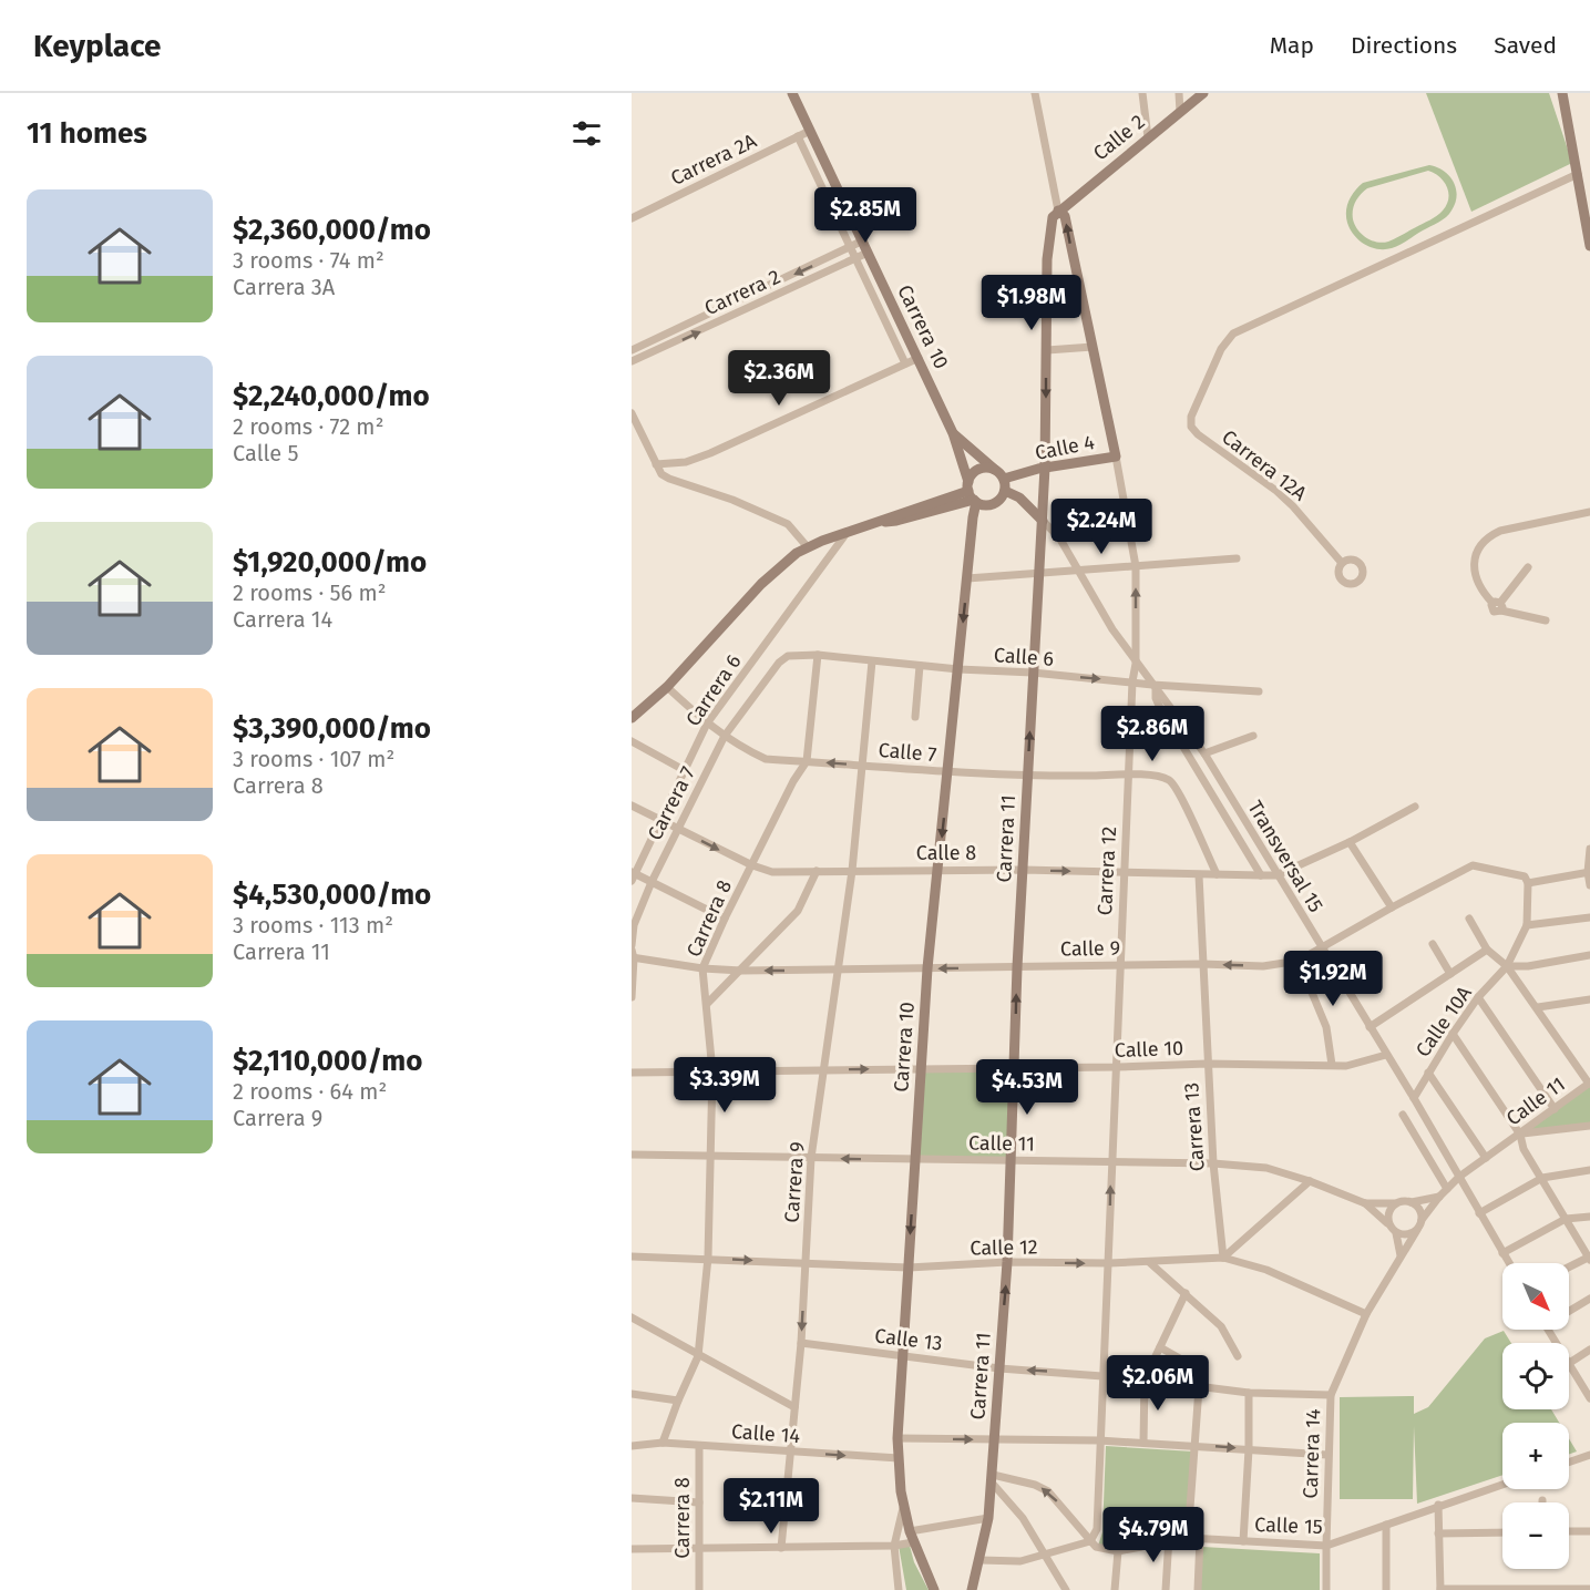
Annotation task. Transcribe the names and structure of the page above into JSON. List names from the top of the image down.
{
  "streets": {
    "main road": [
      "Calle 2",
      "Carrera 10",
      "Calle 4",
      "Carrera 11",
      "Carrera 12"
    ],
    "street": [
      "Carrera 2A",
      "Carrera 2",
      "Carrera 12A",
      "Calle 6",
      "Carrera 6",
      "Calle 7",
      "Carrera 7",
      "Calle 8",
      "Transversal 15",
      "Carrera 8",
      "Calle 9",
      "Calle 10A",
      "Calle 10",
      "Calle 11",
      "Carrera 13",
      "Carrera 9",
      "Calle 12",
      "Calle 13",
      "Calle 14",
      "Carrera 14",
      "Calle 15"
    ]
  },
  "crossings": [
    ["Calle 2", "Carrera 11"],
    ["Calle 2", "Carrera 12"],
    ["Carrera 2A", "Carrera 10"],
    ["Carrera 2", "Carrera 10"],
    ["Carrera 10", "Calle 4"],
    ["Carrera 10", "Calle 6"],
    ["Carrera 10", "Calle 7"],
    ["Carrera 10", "Calle 8"],
    ["Carrera 10", "Calle 9"],
    ["Carrera 10", "Calle 10"],
    ["Carrera 10", "Calle 11"],
    ["Carrera 10", "Calle 12"],
    ["Carrera 10", "Calle 13"],
    ["Carrera 10", "Calle 14"],
    ["Calle 4", "Carrera 11"],
    ["Calle 4", "Carrera 12"],
    ["Calle 6", "Carrera 7"],
    ["Calle 6", "Carrera 11"],
    ["Calle 6", "Transversal 15"],
    ["Calle 6", "Carrera 12"],
    ["Calle 6", "Carrera 8"],
    ["Calle 6", "Carrera 9"],
    ["Carrera 6", "Calle 7"],
    ["Carrera 6", "Calle 8"],
    ["Calle 7", "Carrera 7"],
    ["Calle 7", "Carrera 11"],
    ["Calle 7", "Calle 8"],
    ["Calle 7", "Carrera 12"],
    ["Calle 7", "Carrera 8"],
    ["Calle 7", "Carrera 9"],
    ["Carrera 7", "Calle 8"],
    ["Carrera 7", "Calle 9"],
    ["Carrera 11", "Calle 8"],
    ["Carrera 11", "Carrera 12"],
    ["Carrera 11", "Calle 9"],
    ["Carrera 11", "Calle 10"],
    ["Carrera 11", "Calle 11"],
    ["Carrera 11", "Calle 12"],
    ["Carrera 11", "Calle 13"],
    ["Calle 8", "Transversal 15"],
    ["Calle 8", "Carrera 12"],
    ["Calle 8", "Carrera 8"],
    ["Calle 8", "Carrera 13"],
    ["Calle 8", "Carrera 9"],
    ["Transversal 15", "Carrera 12"],
    ["Transversal 15", "Calle 9"],
    ["Transversal 15", "Calle 10A"],
    ["Transversal 15", "Calle 10"],
    ["Transversal 15", "Calle 11"],
    ["Carrera 12", "Calle 9"],
    ["Carrera 12", "Calle 10"],
    ["Carrera 12", "Calle 11"],
    ["Carrera 12", "Calle 12"],
    ["Carrera 12", "Calle 13"],
    ["Carrera 8", "Calle 9"],
    ["Carrera 8", "Calle 10"],
    ["Carrera 8", "Calle 11"],
    ["Carrera 8", "Calle 12"],
    ["Carrera 8", "Calle 14"],
    ["Calle 9", "Carrera 13"],
    ["Calle 9", "Carrera 9"],
    ["Calle 10", "Carrera 13"],
    ["Calle 10", "Carrera 9"],
    ["Calle 11", "Carrera 13"],
    ["Calle 11", "Carrera 9"],
    ["Calle 11", "Carrera 14"],
    ["Carrera 13", "Calle 12"],
    ["Carrera 9", "Calle 12"],
    ["Carrera 9", "Calle 13"],
    ["Carrera 9", "Calle 14"],
    ["Calle 12", "Carrera 14"],
    ["Calle 13", "Carrera 14"],
    ["Carrera 14", "Calle 15"]
  ],
  "one_way": ["Calle 14"],
  "north": "bottom right",
  "page": {
    "header": "Keyplace",
    "nav": ["Map", "Directions", "Saved"],
    "heading": "11 homes",
    "list": [
      {
        "name": "$2,360,000/mo",
        "note": "3 rooms · 74 m² · Carrera 3A"
      },
      {
        "name": "$2,240,000/mo",
        "note": "2 rooms · 72 m² · Calle 5"
      },
      {
        "name": "$1,920,000/mo",
        "note": "2 rooms · 56 m² · Carrera 14"
      },
      {
        "name": "$3,390,000/mo",
        "note": "3 rooms · 107 m² · Carrera 8"
      },
      {
        "name": "$4,530,000/mo",
        "note": "3 rooms · 113 m² · Carrera 11"
      },
      {
        "name": "$2,110,000/mo",
        "note": "2 rooms · 64 m² · Carrera 9"
      }
    ],
    "price": [
      "$2.85M",
      "$1.98M",
      "$2.36M",
      "$2.24M",
      "$2.86M",
      "$1.92M",
      "$3.39M",
      "$4.53M",
      "$2.06M",
      "$2.11M",
      "$4.79M"
    ],
    "map_buttons": ["+", "−"]
  }
}
